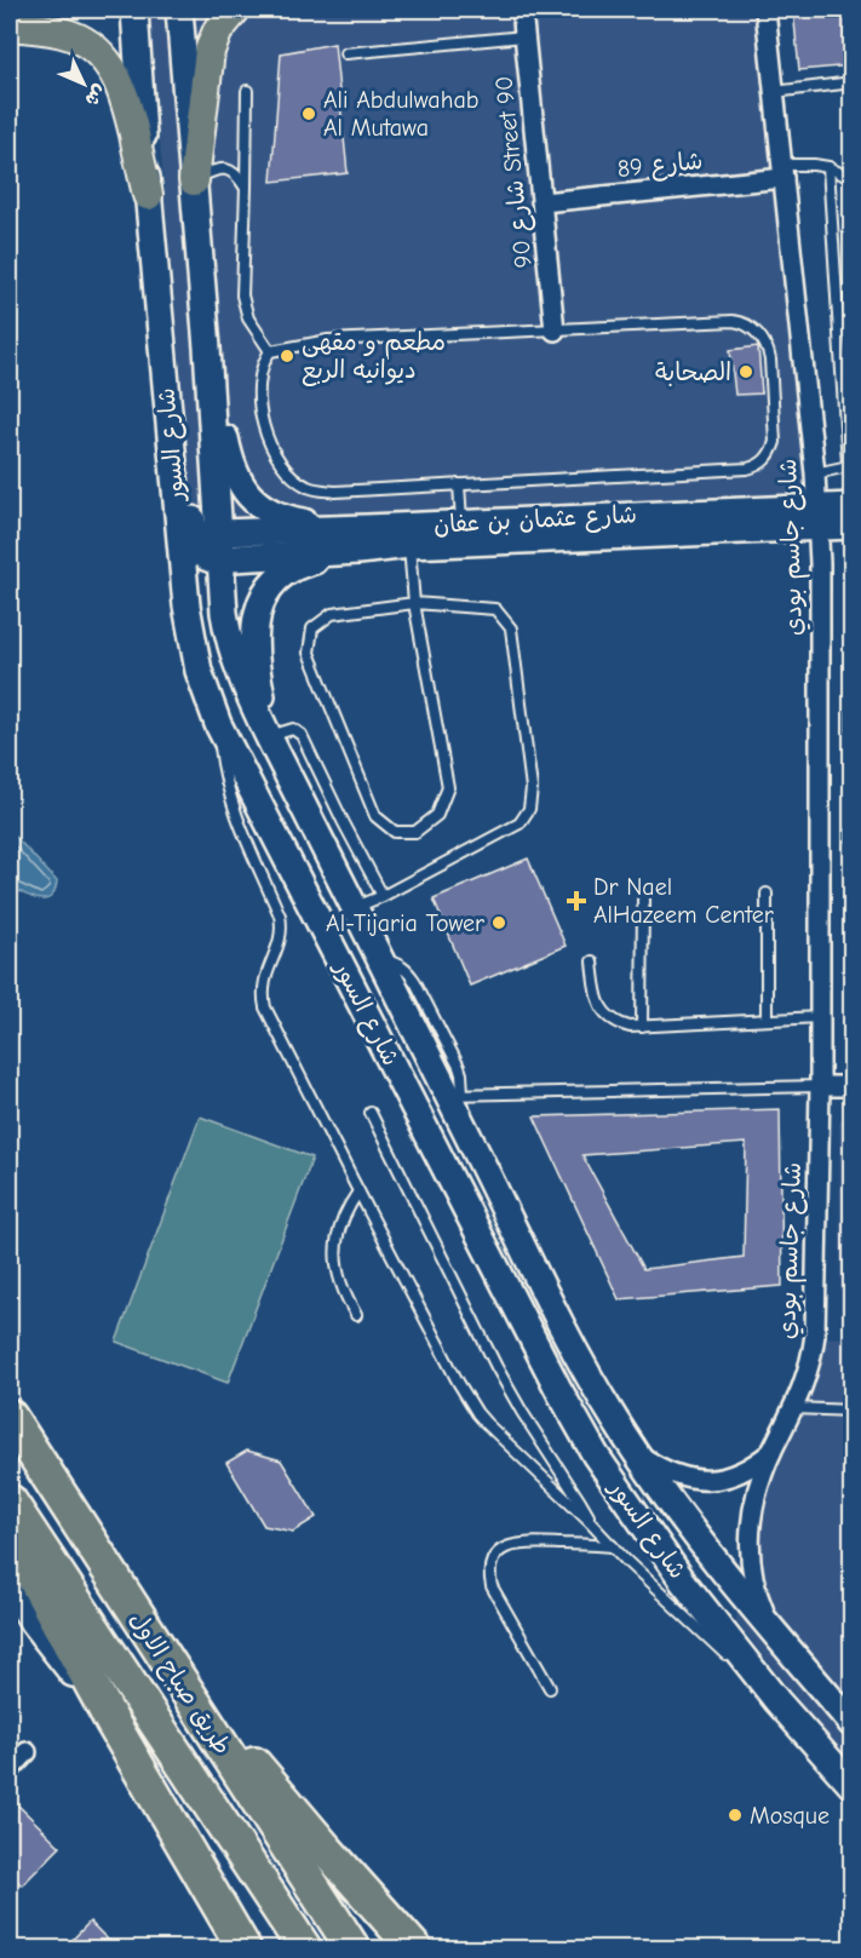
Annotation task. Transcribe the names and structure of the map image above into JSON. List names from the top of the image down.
{
  "streets": {
    "highway": ["طريق صباح الاول"],
    "main road": ["شارع السور", "شارع عثمان بن عفان"],
    "street": ["شارع 89", "شارع 90 Street 90", "شارع جاسم بودي"]
  },
  "crossings": [
    ["شارع 89", "شارع 90 Street 90"],
    ["شارع 89", "شارع جاسم بودي"],
    ["شارع السور", "شارع عثمان بن عفان"],
    ["شارع السور", "شارع جاسم بودي"],
    ["شارع عثمان بن عفان", "شارع جاسم بودي"]
  ],
  "places": {
    "other": [
      "Ali Abdulwahab Al Mutawa",
      "مطعم و مقهى ديوانيه الربع",
      "الصحابة",
      "Al-Tijaria Tower",
      "Mosque"
    ],
    "health": ["Dr Nael AlHazeem Center"]
  },
  "north": "bottom right"
}
